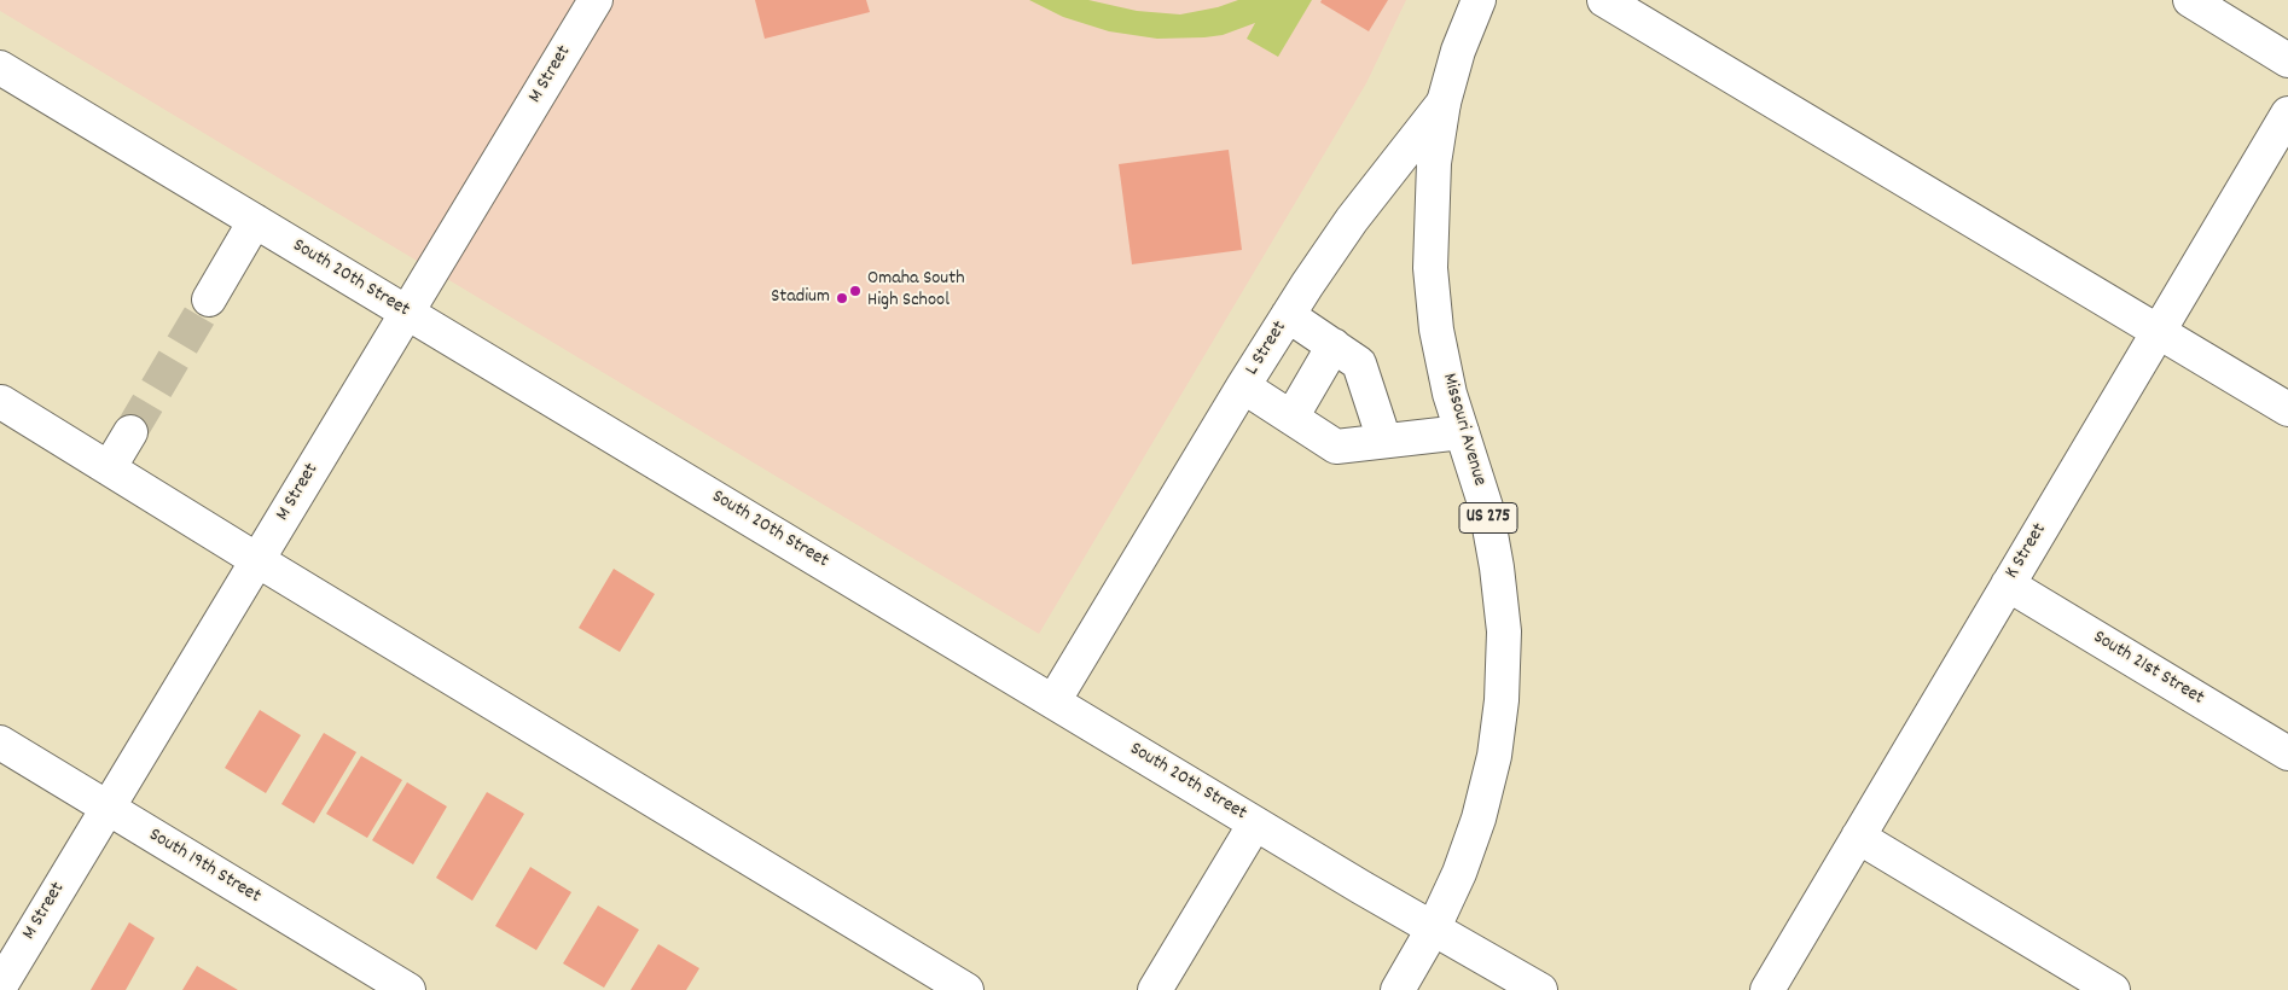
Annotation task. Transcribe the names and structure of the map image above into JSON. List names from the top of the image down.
{
  "streets": {
    "street": [
      "M Street",
      "South 20th Street",
      "L Street",
      "Missouri Avenue",
      "US 275",
      "K Street",
      "South 21st Street",
      "South 19th Street"
    ]
  },
  "crossings": [
    ["M Street", "South 20th Street"],
    ["M Street", "South 19th Street"],
    ["South 20th Street", "L Street"],
    ["South 20th Street", "Missouri Avenue"],
    ["L Street", "Missouri Avenue"],
    ["K Street", "South 21st Street"]
  ],
  "places": ["Omaha South High School", "Stadium"]
}
